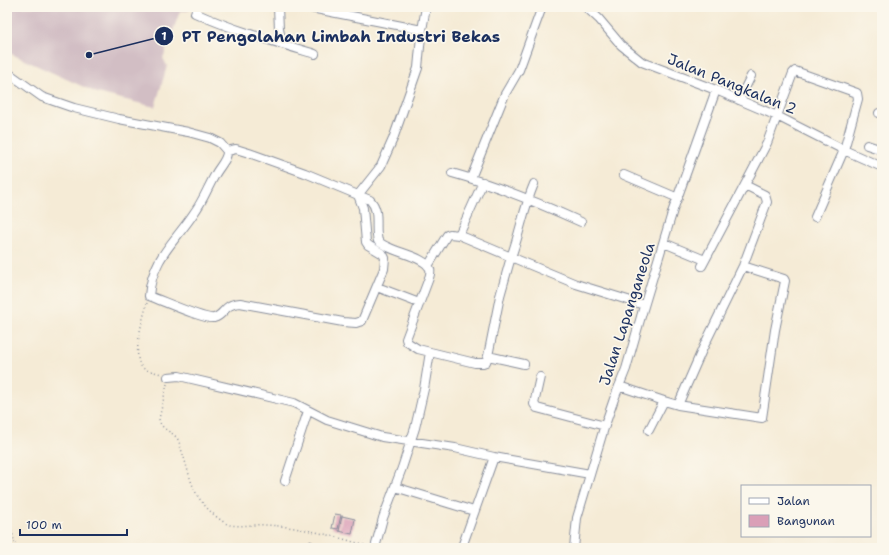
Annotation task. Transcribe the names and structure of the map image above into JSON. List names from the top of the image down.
{
  "streets": {
    "street": ["Jalan Pangkalan 2", "Jalan Lapanganeola"]
  },
  "crossings": [
    ["Jalan Pangkalan 2", "Jalan Lapanganeola"]
  ],
  "places": ["PT Pengolahan Limbah Industri Bekas"],
  "legend": ["Jalan", "Bangunan"],
  "scale_bar": "100 m"
}
